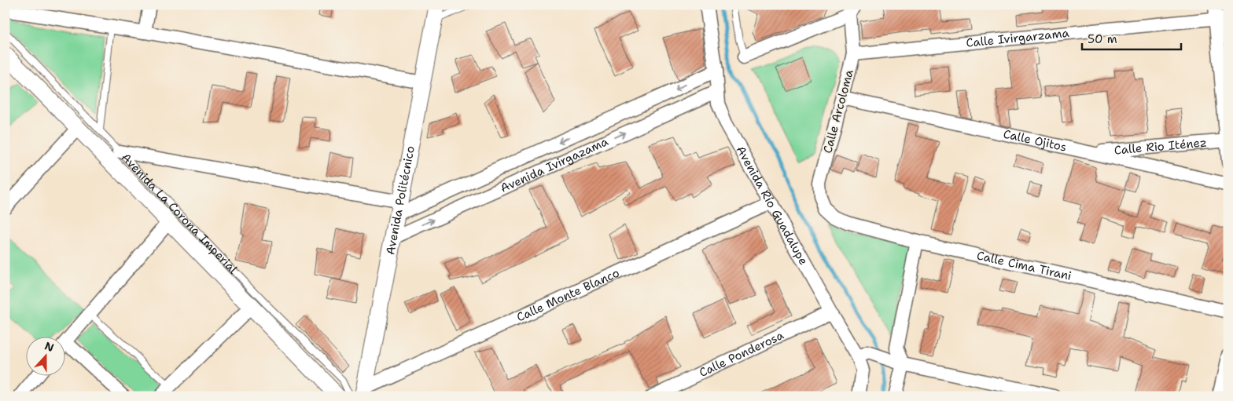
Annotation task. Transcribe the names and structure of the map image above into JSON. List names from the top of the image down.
{
  "streets": {
    "street": [
      "Calle Ivirgarzama",
      "Calle Arcoloma",
      "Calle Ojitos",
      "Calle Rio Iténez",
      "Avenida Ivirgazama",
      "Avenida Politécnico",
      "Avenida Río Guadalupe",
      "Avenida La Corona Imperial",
      "Calle Cima Tirani",
      "Calle Monte Blanco",
      "Calle Ponderosa"
    ]
  },
  "crossings": [
    ["Calle Ivirgarzama", "Calle Arcoloma"],
    ["Calle Arcoloma", "Calle Ojitos"],
    ["Calle Arcoloma", "Calle Cima Tirani"],
    ["Calle Ojitos", "Calle Rio Iténez"],
    ["Avenida Ivirgazama", "Avenida Politécnico"],
    ["Avenida Ivirgazama", "Avenida Río Guadalupe"],
    ["Avenida Politécnico", "Calle Monte Blanco"],
    ["Avenida Río Guadalupe", "Calle Monte Blanco"],
    ["Avenida Río Guadalupe", "Calle Ponderosa"]
  ],
  "scale_bar": "50 m",
  "north": "top"
}
